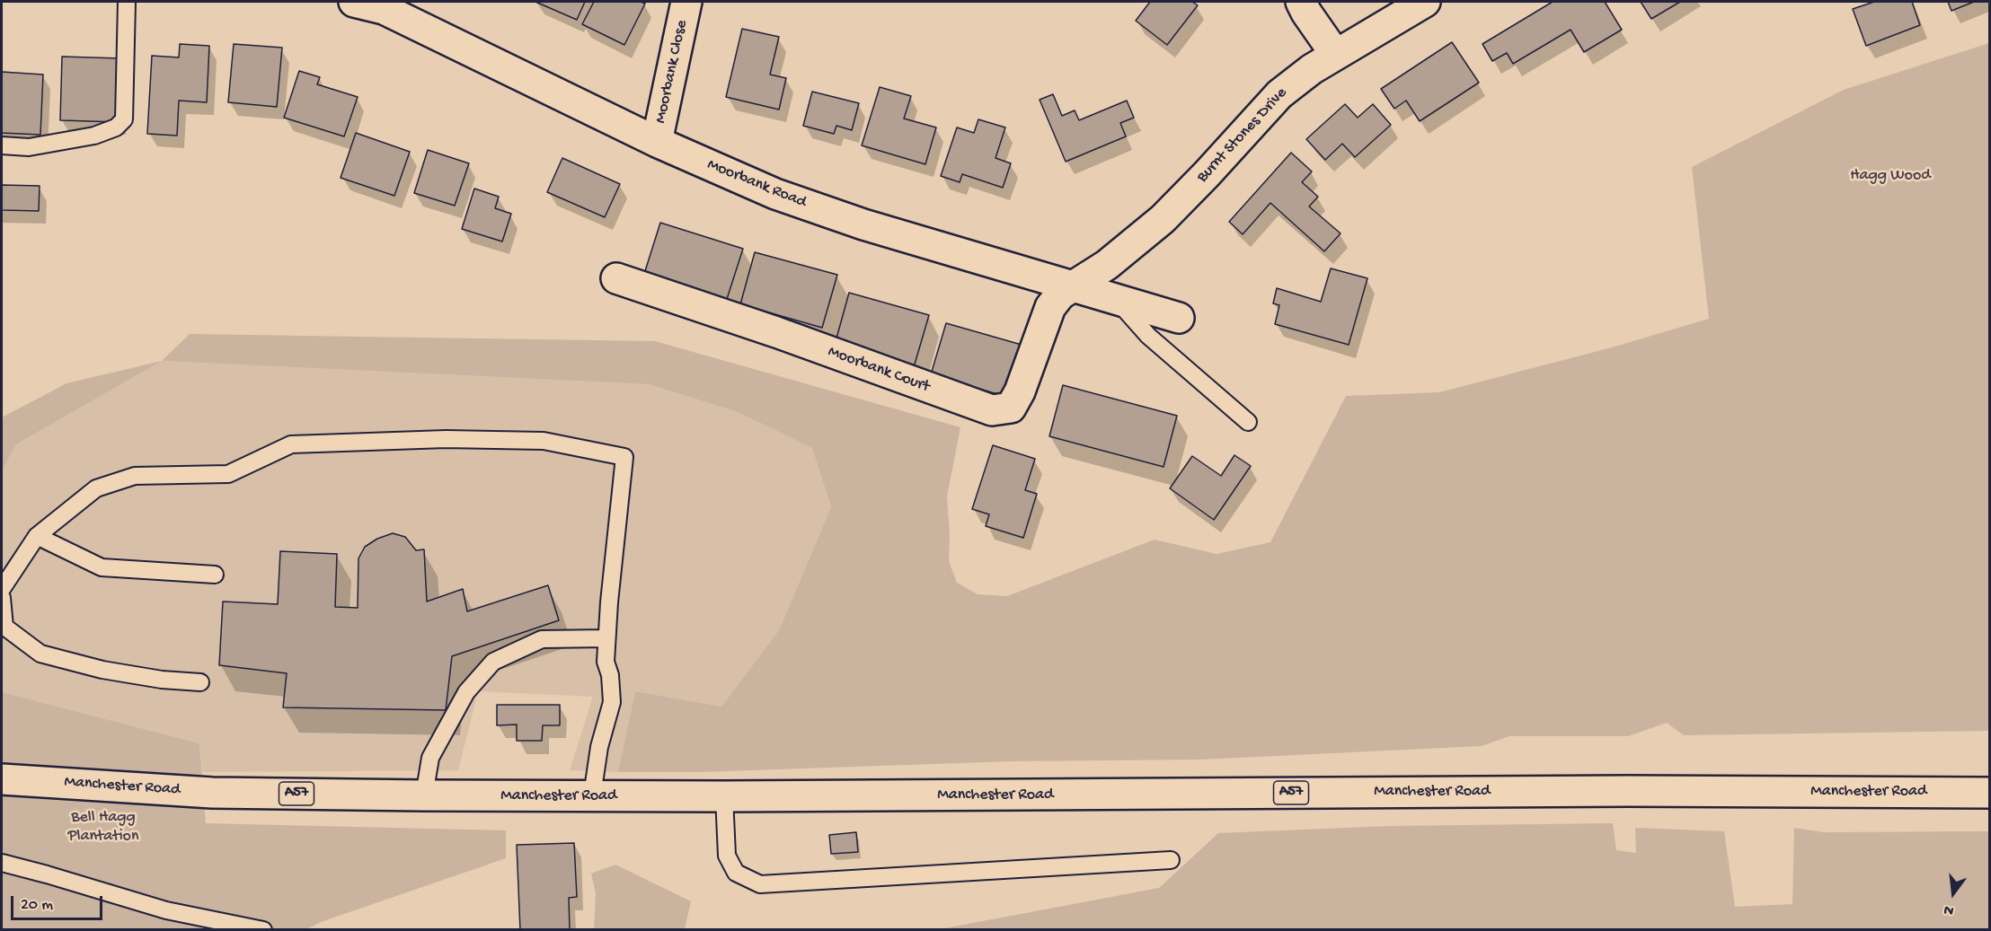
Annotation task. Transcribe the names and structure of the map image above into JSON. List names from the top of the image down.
{
  "streets": {
    "street": [
      "Moorbank Close",
      "Burnt Stones Drive",
      "Moorbank Road",
      "Moorbank Court",
      "Manchester Road",
      "A57"
    ]
  },
  "crossings": [
    ["Moorbank Close", "Moorbank Road"],
    ["Burnt Stones Drive", "Moorbank Road"],
    ["Burnt Stones Drive", "Moorbank Court"],
    ["Moorbank Road", "Moorbank Court"]
  ],
  "parks": ["Hagg Wood", "Bell Hagg Plantation"],
  "scale_bar": "20 m",
  "north": "bottom"
}
